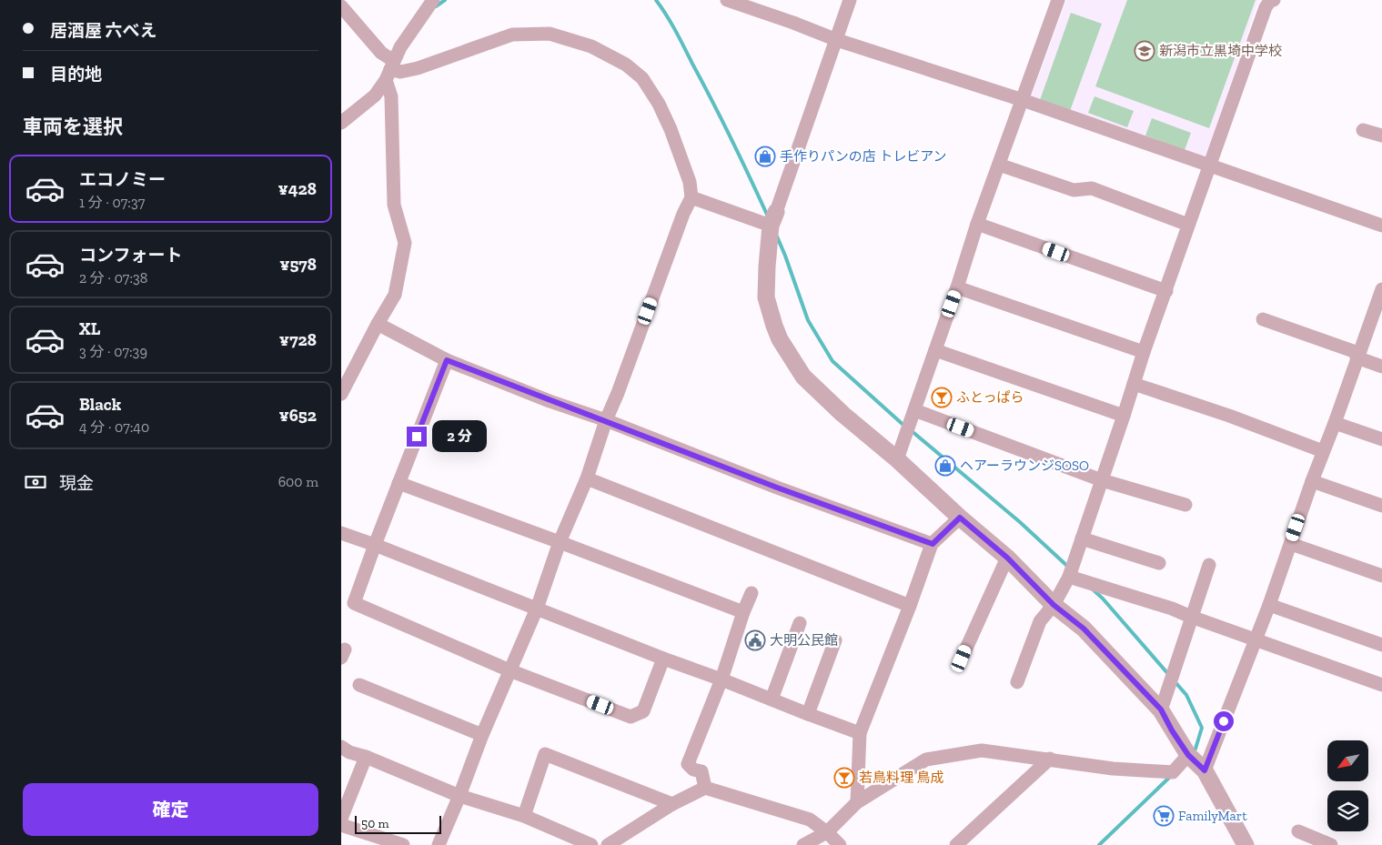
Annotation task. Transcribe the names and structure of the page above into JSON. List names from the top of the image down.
{
  "places": {
    "school or university": ["新潟市立黒埼中学校"],
    "shop": ["手作りパンの店 トレビアン", "ヘアーラウンジSOSO"],
    "bar": ["ふとっぱら", "若鳥料理 鳥成"],
    "public building": ["大明公民館"],
    "supermarket": ["FamilyMart"]
  },
  "scale_bar": "50 m",
  "north": "bottom left",
  "page": {
    "banner": ["居酒屋 六べえ", "目的地"],
    "heading": "車両を選択",
    "list": [
      {
        "name": "エコノミー",
        "note": "1 分 · 07:37",
        "value": "¥428"
      },
      {
        "name": "コンフォート",
        "note": "2 分 · 07:38",
        "value": "¥578"
      },
      {
        "name": "XL",
        "note": "3 分 · 07:39",
        "value": "¥728"
      },
      {
        "name": "Black",
        "note": "4 分 · 07:40",
        "value": "¥652"
      }
    ],
    "bubble": "2 分",
    "pay": ["現金", "600 m"],
    "buttons": "確定",
    "scale": "50 m"
  }
}
